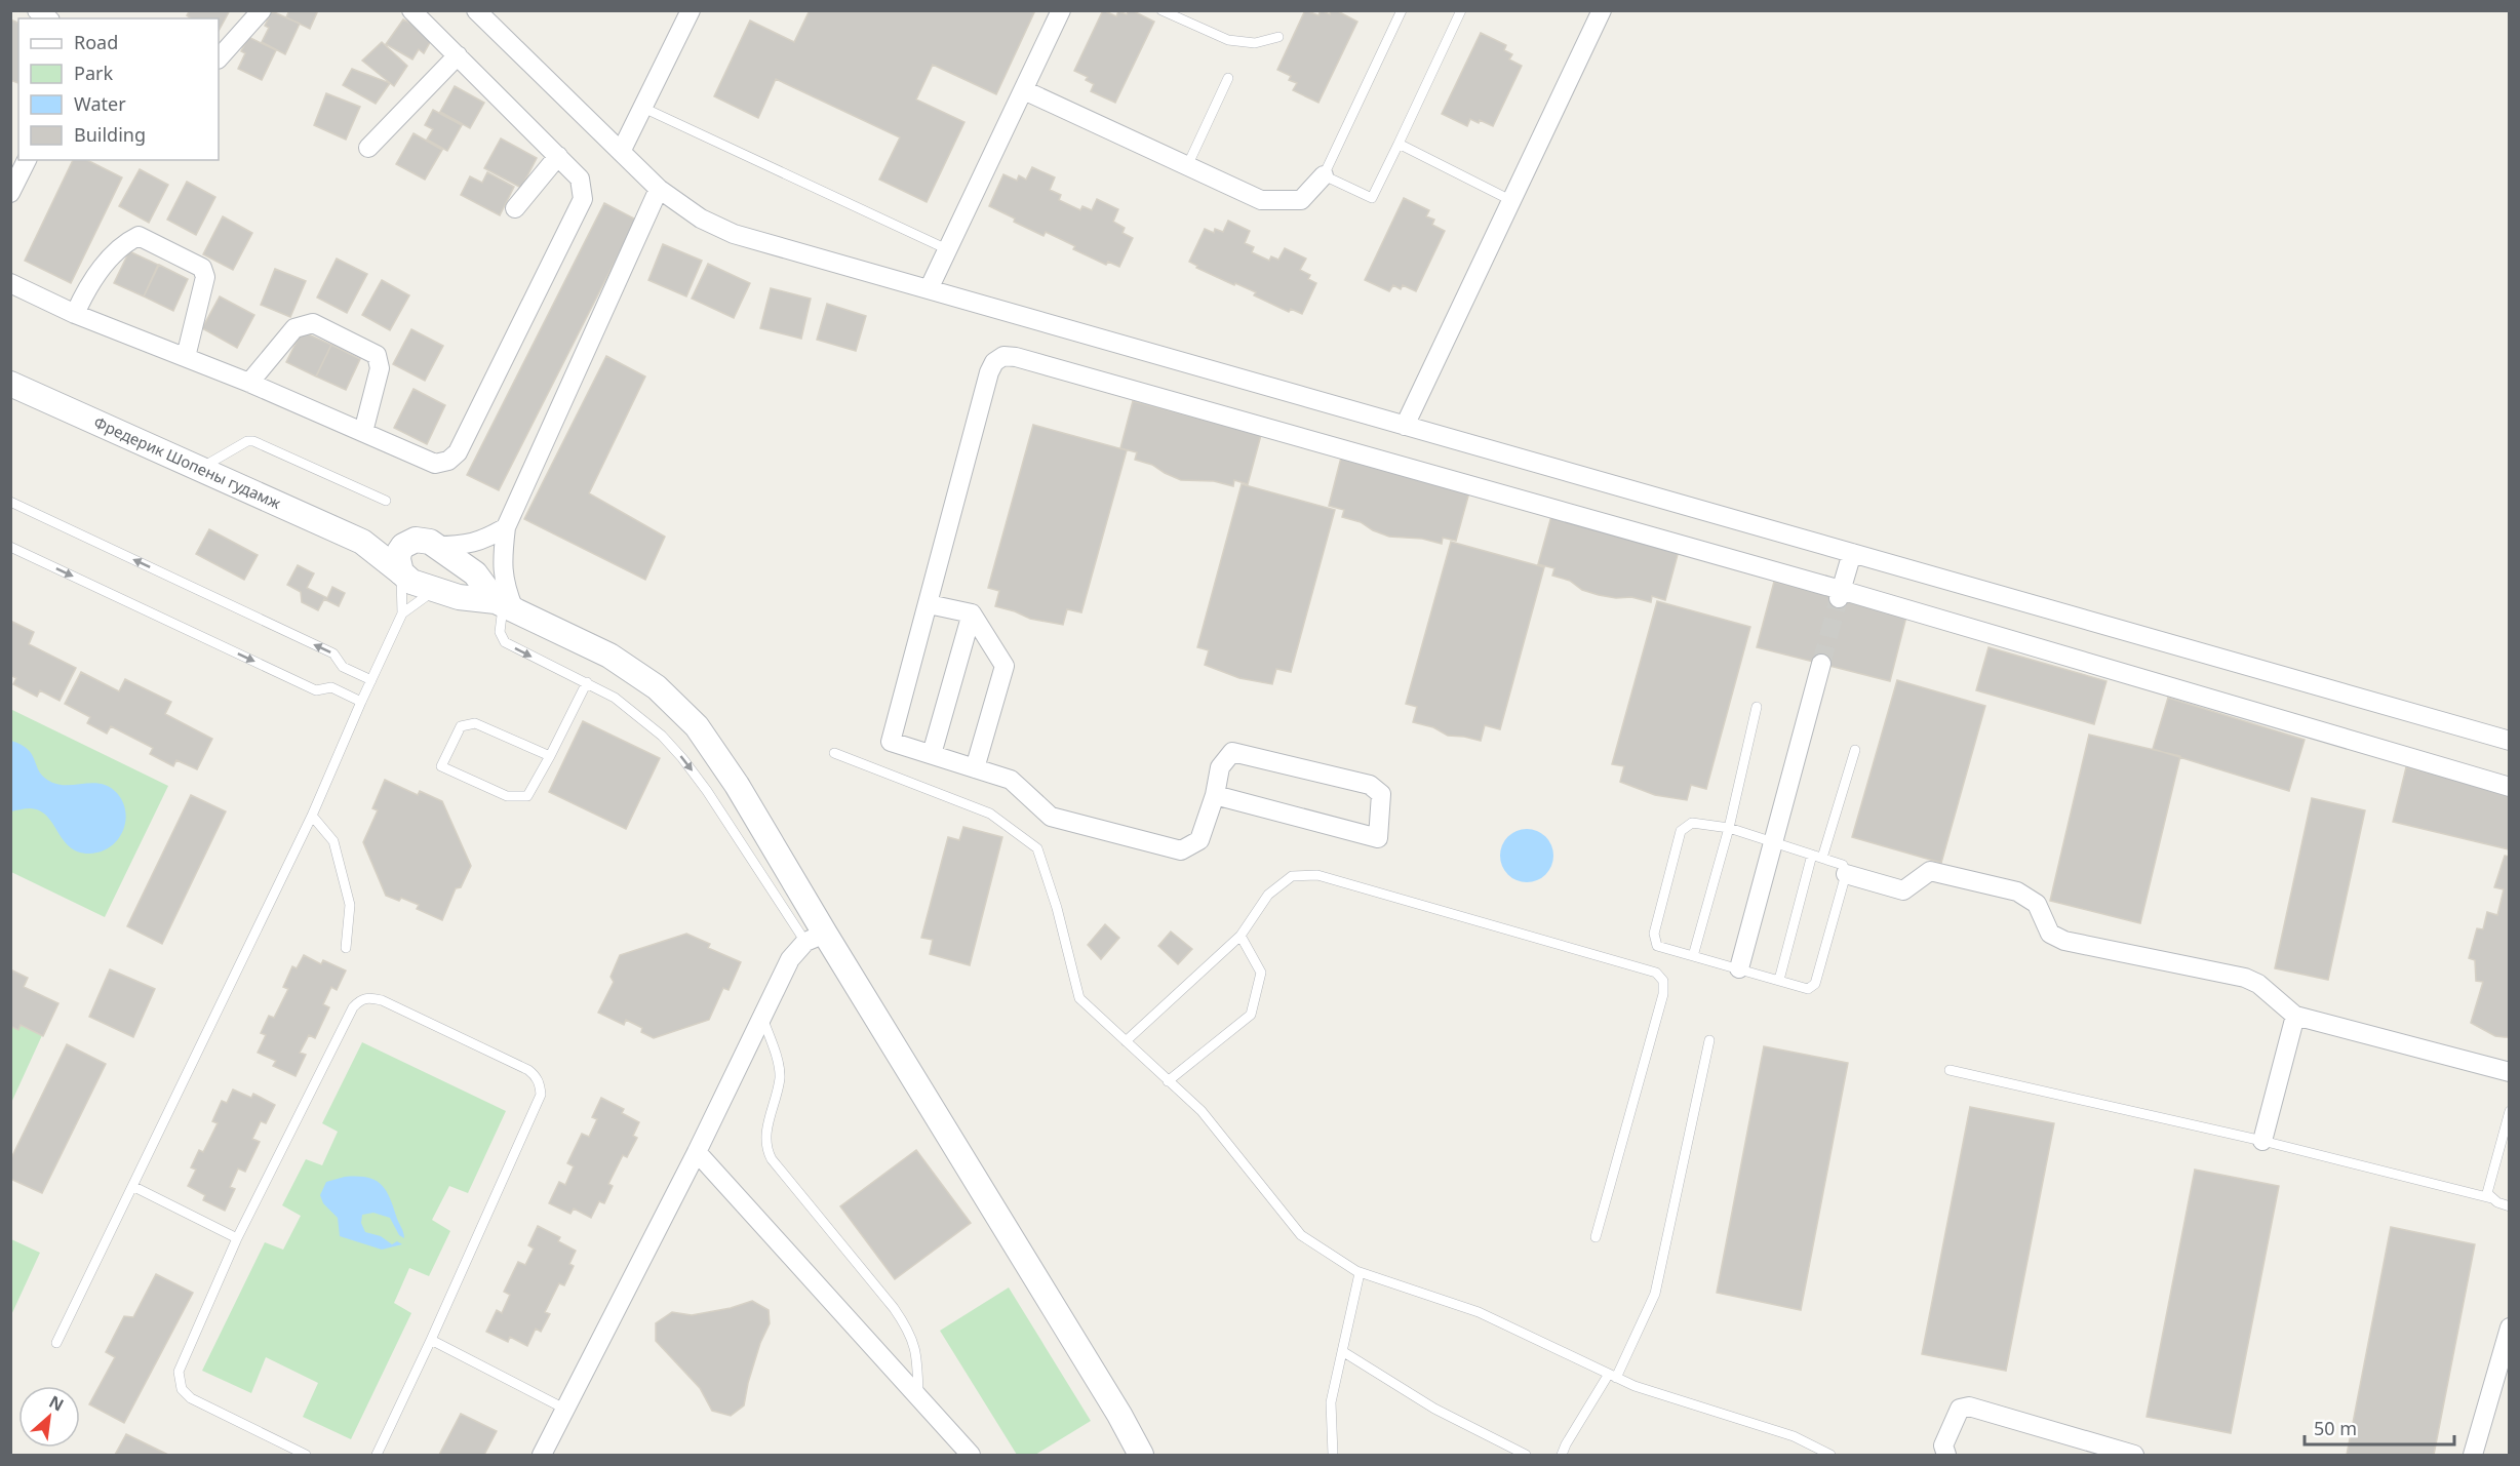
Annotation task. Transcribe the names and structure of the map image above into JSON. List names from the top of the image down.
{
  "streets": {
    "street": ["Фредерик Шопены гудамж"]
  },
  "legend": [
    "Road",
    "Park",
    "Water",
    "Building"
  ],
  "scale_bar": "50 m",
  "north": "top right"
}
